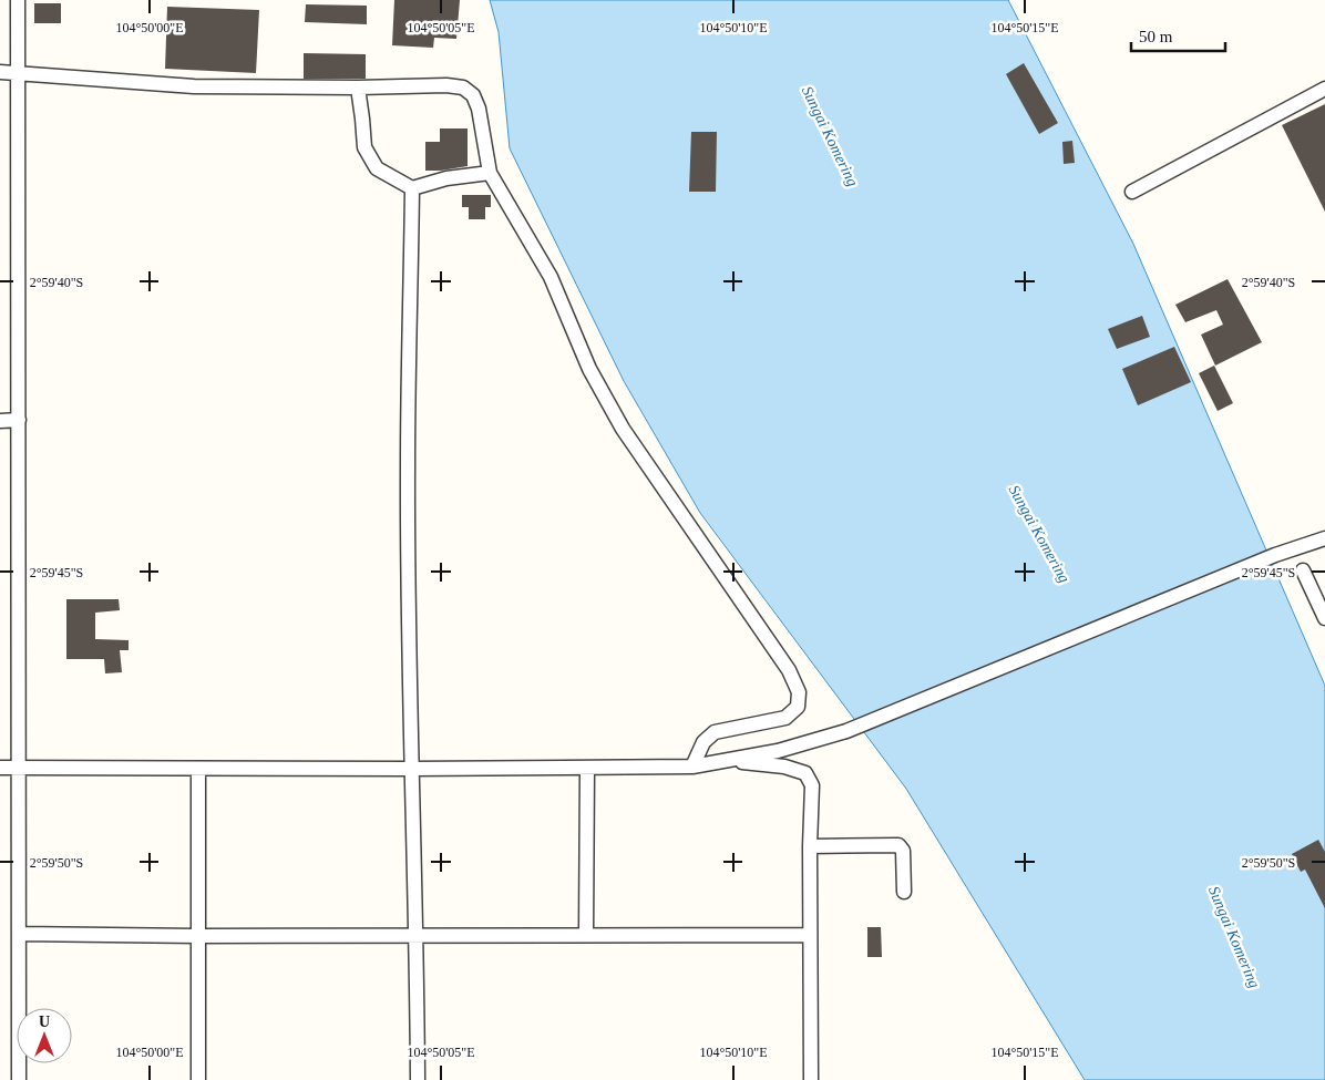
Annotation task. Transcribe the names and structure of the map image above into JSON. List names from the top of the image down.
{
  "water": ["Sungai Komering"],
  "scale_bar": "50 m",
  "north": "top",
  "coordinates": [
    "104°50'00\"E",
    "104°50'05\"E",
    "104°50'10\"E",
    "104°50'15\"E",
    "2°59'40\"S",
    "2°59'45\"S",
    "2°59'50\"S"
  ]
}
